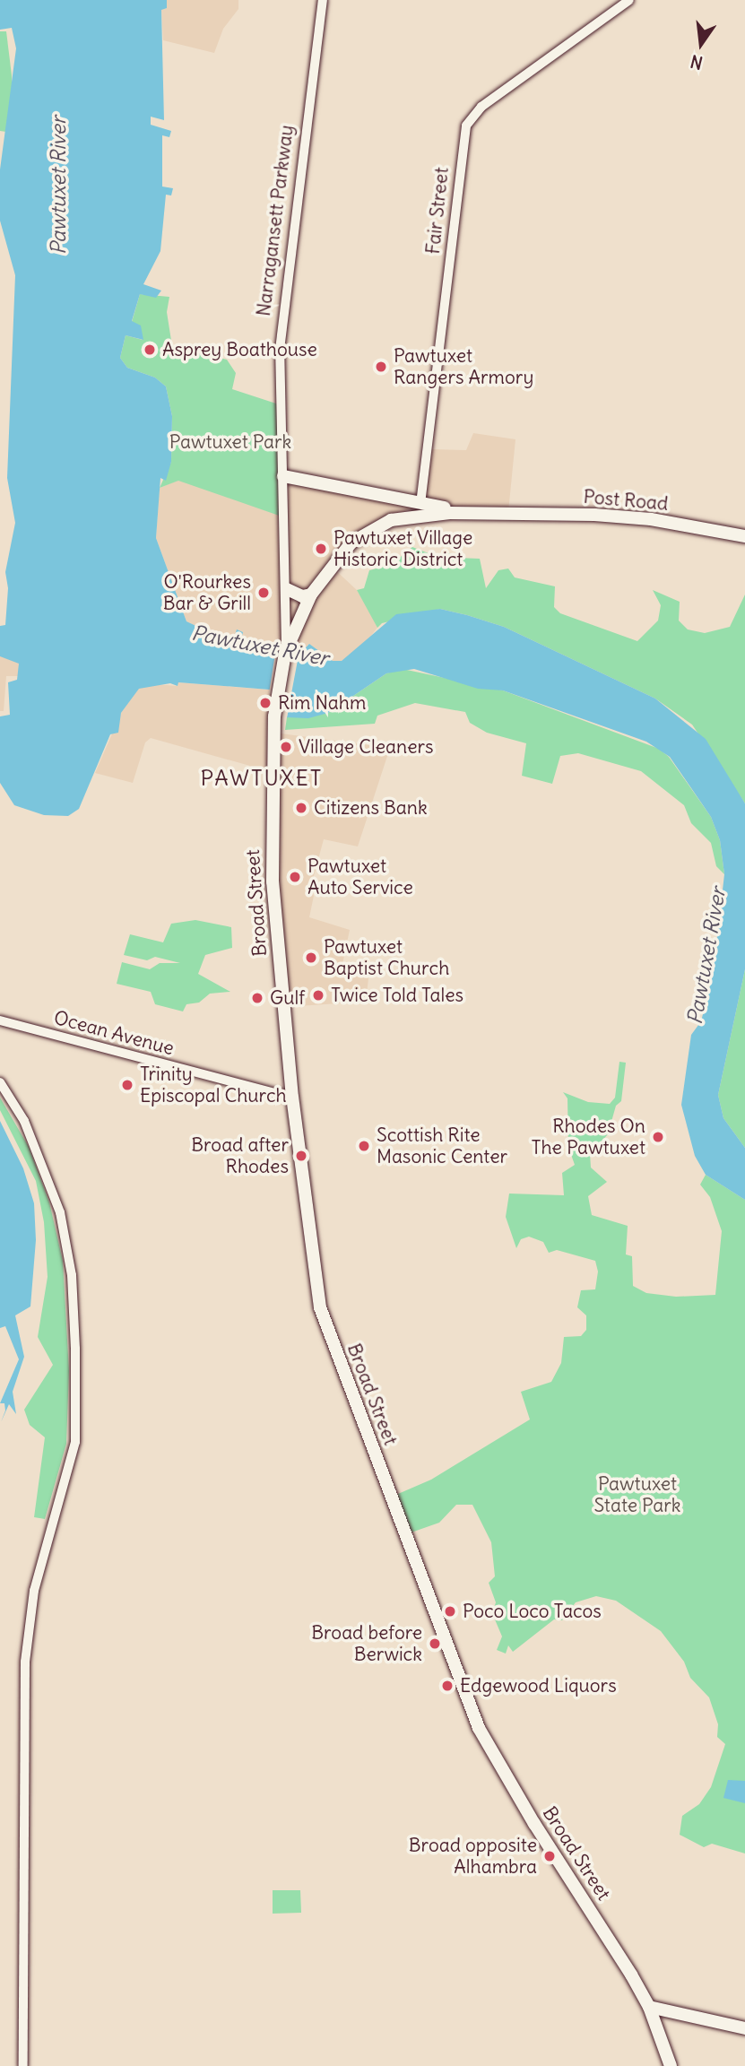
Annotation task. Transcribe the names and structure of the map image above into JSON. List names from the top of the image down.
{
  "streets": {
    "main road": ["Narragansett Parkway", "Post Road", "Broad Street"],
    "street": ["Fair Street", "Ocean Avenue"]
  },
  "crossings": [
    ["Fair Street", "Post Road"],
    ["Narragansett Parkway", "Post Road"],
    ["Narragansett Parkway", "Broad Street"],
    ["Broad Street", "Ocean Avenue"]
  ],
  "districts": ["PAWTUXET"],
  "water": ["Pawtuxet River"],
  "parks": ["Pawtuxet Park", "Pawtuxet State Park"],
  "places": [
    "Asprey Boathouse",
    "Pawtuxet Rangers Armory",
    "Pawtuxet Village Historic District",
    "O'Rourkes Bar & Grill",
    "Rim Nahm",
    "Village Cleaners",
    "Citizens Bank",
    "Pawtuxet Auto Service",
    "Pawtuxet Baptist Church",
    "Twice Told Tales",
    "Gulf",
    "Trinity Episcopal Church",
    "Rhodes On The Pawtuxet",
    "Scottish Rite Masonic Center",
    "Broad after Rhodes",
    "Poco Loco Tacos",
    "Broad before Berwick",
    "Edgewood Liquors",
    "Broad opposite Alhambra"
  ],
  "north": "bottom"
}
